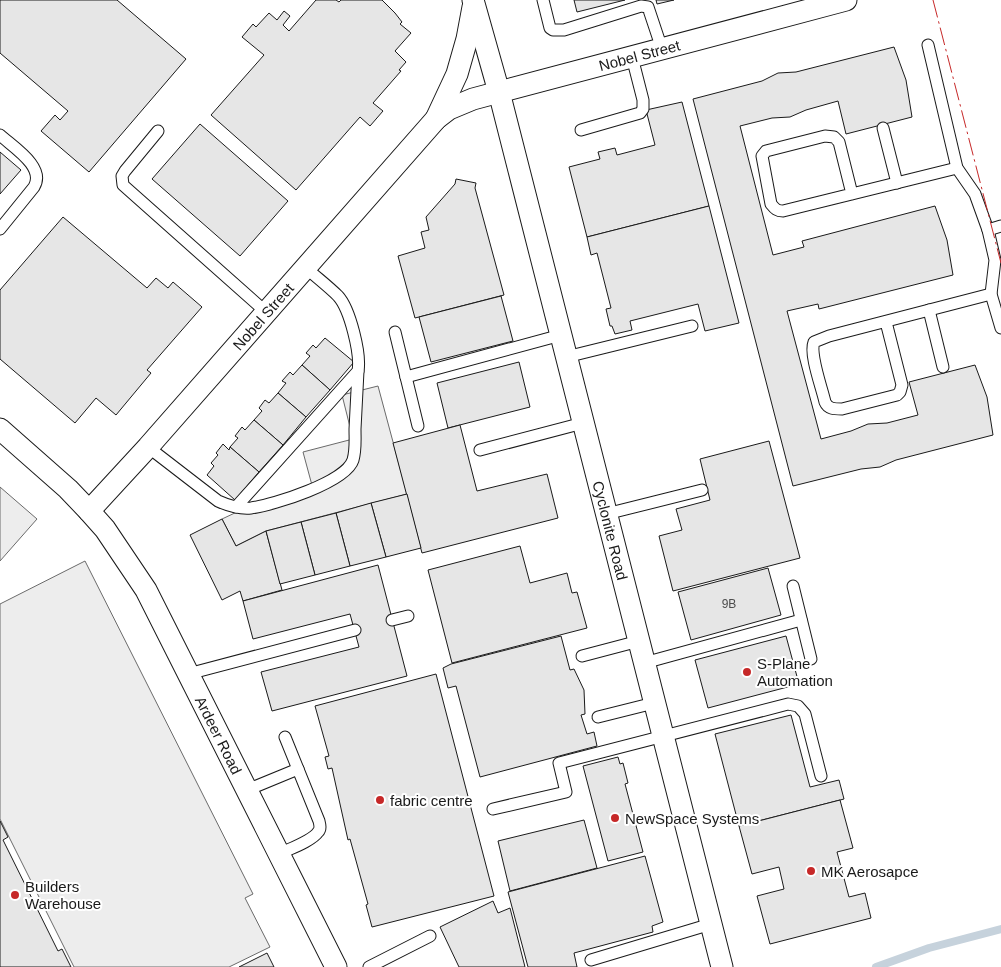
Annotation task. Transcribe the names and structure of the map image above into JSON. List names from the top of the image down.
{
  "streets": {
    "street": ["Nobel Street", "Cyclonite Road", "Ardeer Road"]
  },
  "crossings": [
    ["Nobel Street", "Cyclonite Road"],
    ["Nobel Street", "Ardeer Road"]
  ],
  "places": [
    "S-Plane Automation",
    "fabric centre",
    "NewSpace Systems",
    "MK Aerosapce",
    "Builders Warehouse"
  ],
  "house_numbers": ["9B"]
}
